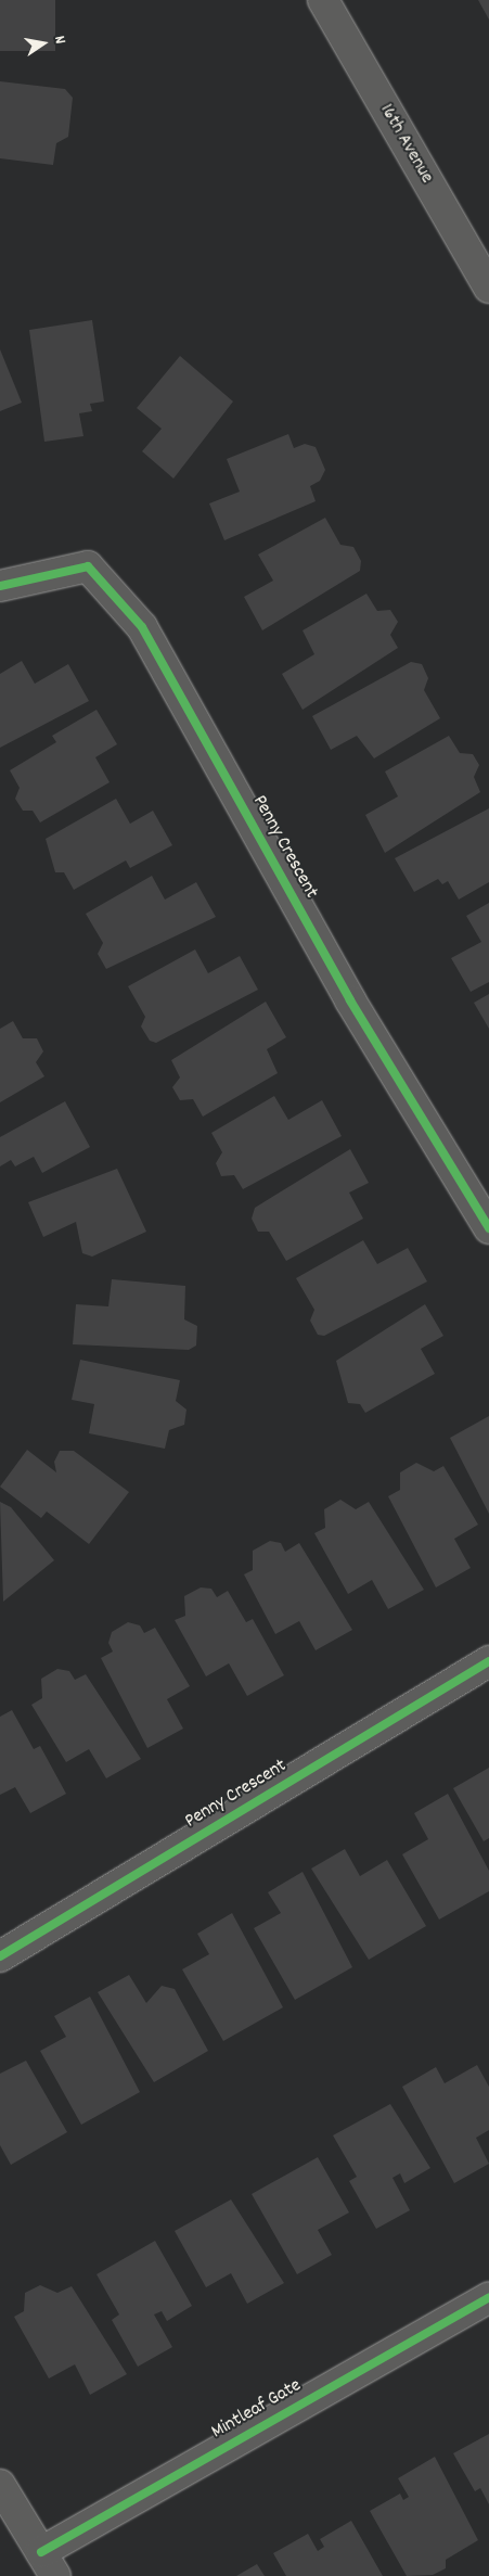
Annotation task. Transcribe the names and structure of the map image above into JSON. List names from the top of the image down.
{
  "streets": {
    "street": ["16th Avenue", "Penny Crescent", "Mintleaf Gate"]
  },
  "north": "right"
}
